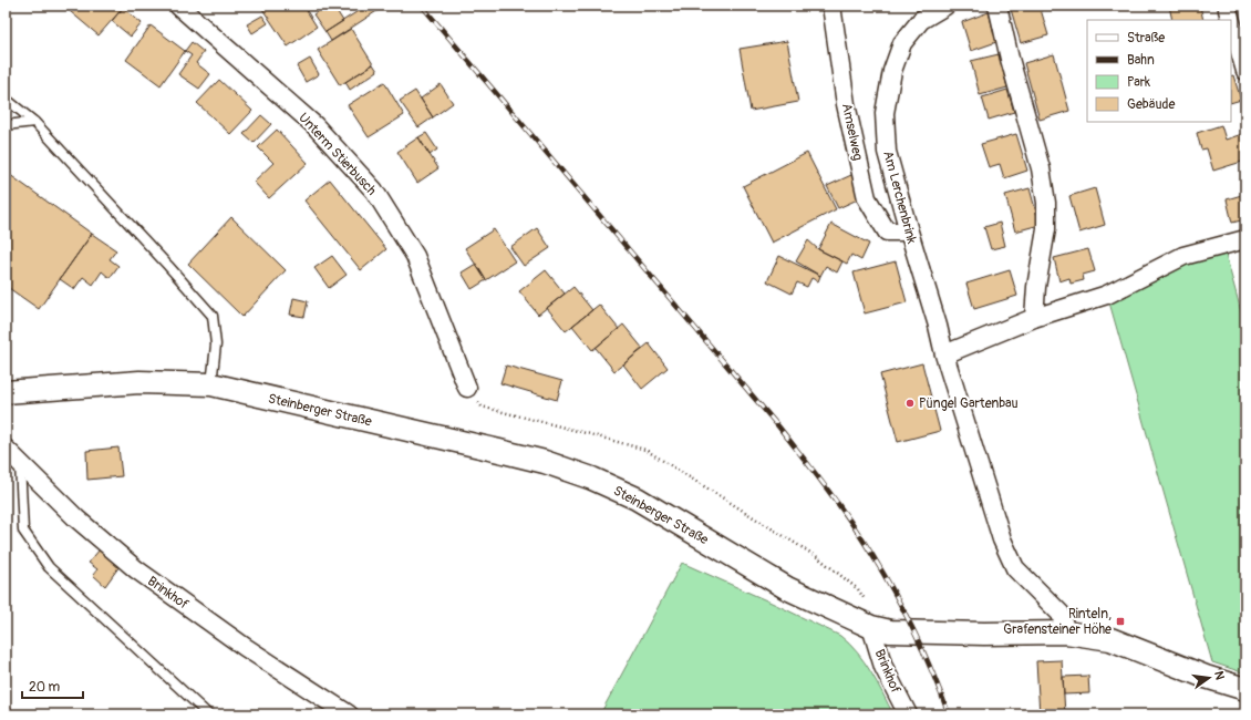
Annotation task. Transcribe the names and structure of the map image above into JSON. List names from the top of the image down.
{
  "streets": {
    "street": [
      "Amselweg",
      "Unterm Stierbusch",
      "Am Lerchenbrink",
      "Steinberger Straße",
      "Brinkhof"
    ]
  },
  "crossings": [
    ["Amselweg", "Am Lerchenbrink"],
    ["Am Lerchenbrink", "Steinberger Straße"],
    ["Steinberger Straße", "Brinkhof"]
  ],
  "places": {
    "other": ["Püngel Gartenbau"],
    "transit": ["Rinteln, Grafensteiner Höhe"]
  },
  "legend": [
    "Straße",
    "Bahn",
    "Park",
    "Gebäude"
  ],
  "scale_bar": "20 m",
  "north": "right"
}
